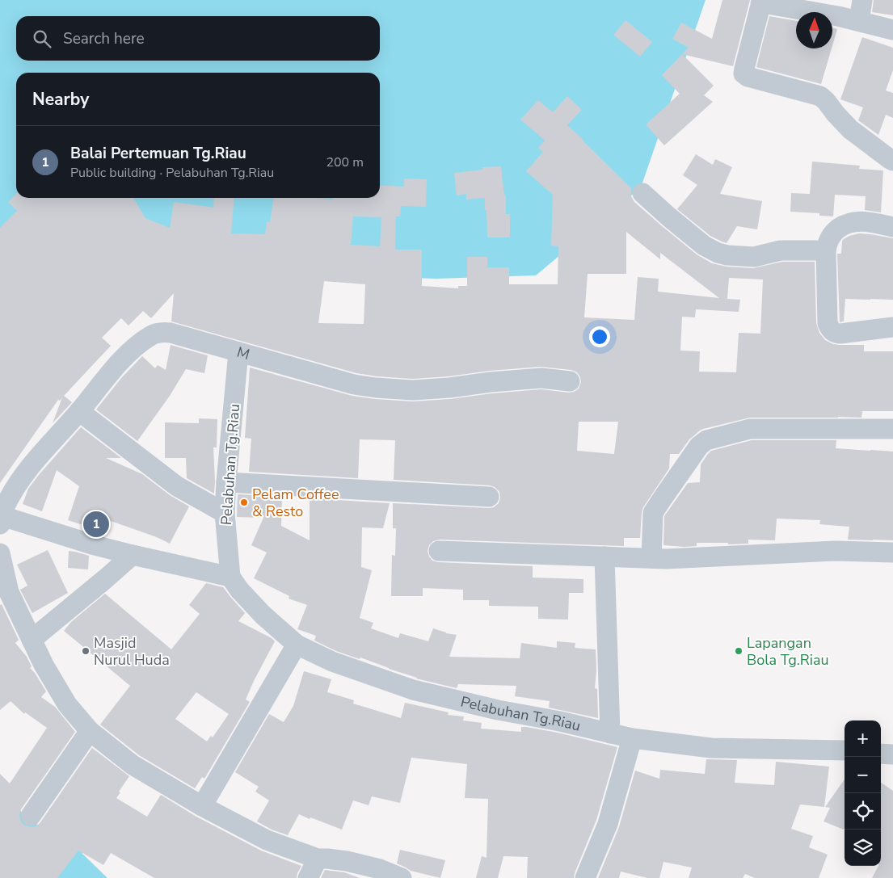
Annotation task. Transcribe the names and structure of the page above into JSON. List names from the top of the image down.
{
  "streets": {
    "street": ["M", "Pelabuhan Tg.Riau"]
  },
  "crossings": [
    ["M", "Pelabuhan Tg.Riau"]
  ],
  "places": ["Pelam Coffee & Resto", "Masjid Nurul Huda", "Lapangan Bola Tg.Riau"],
  "north": "top",
  "page": {
    "search": "Search here",
    "heading": "Nearby",
    "list": [
      {
        "mark": "1",
        "name": "Balai Pertemuan Tg.Riau",
        "note": "Public building · Pelabuhan Tg.Riau",
        "value": "200 m"
      }
    ],
    "pins": "1",
    "map_buttons": ["+", "−"]
  }
}
